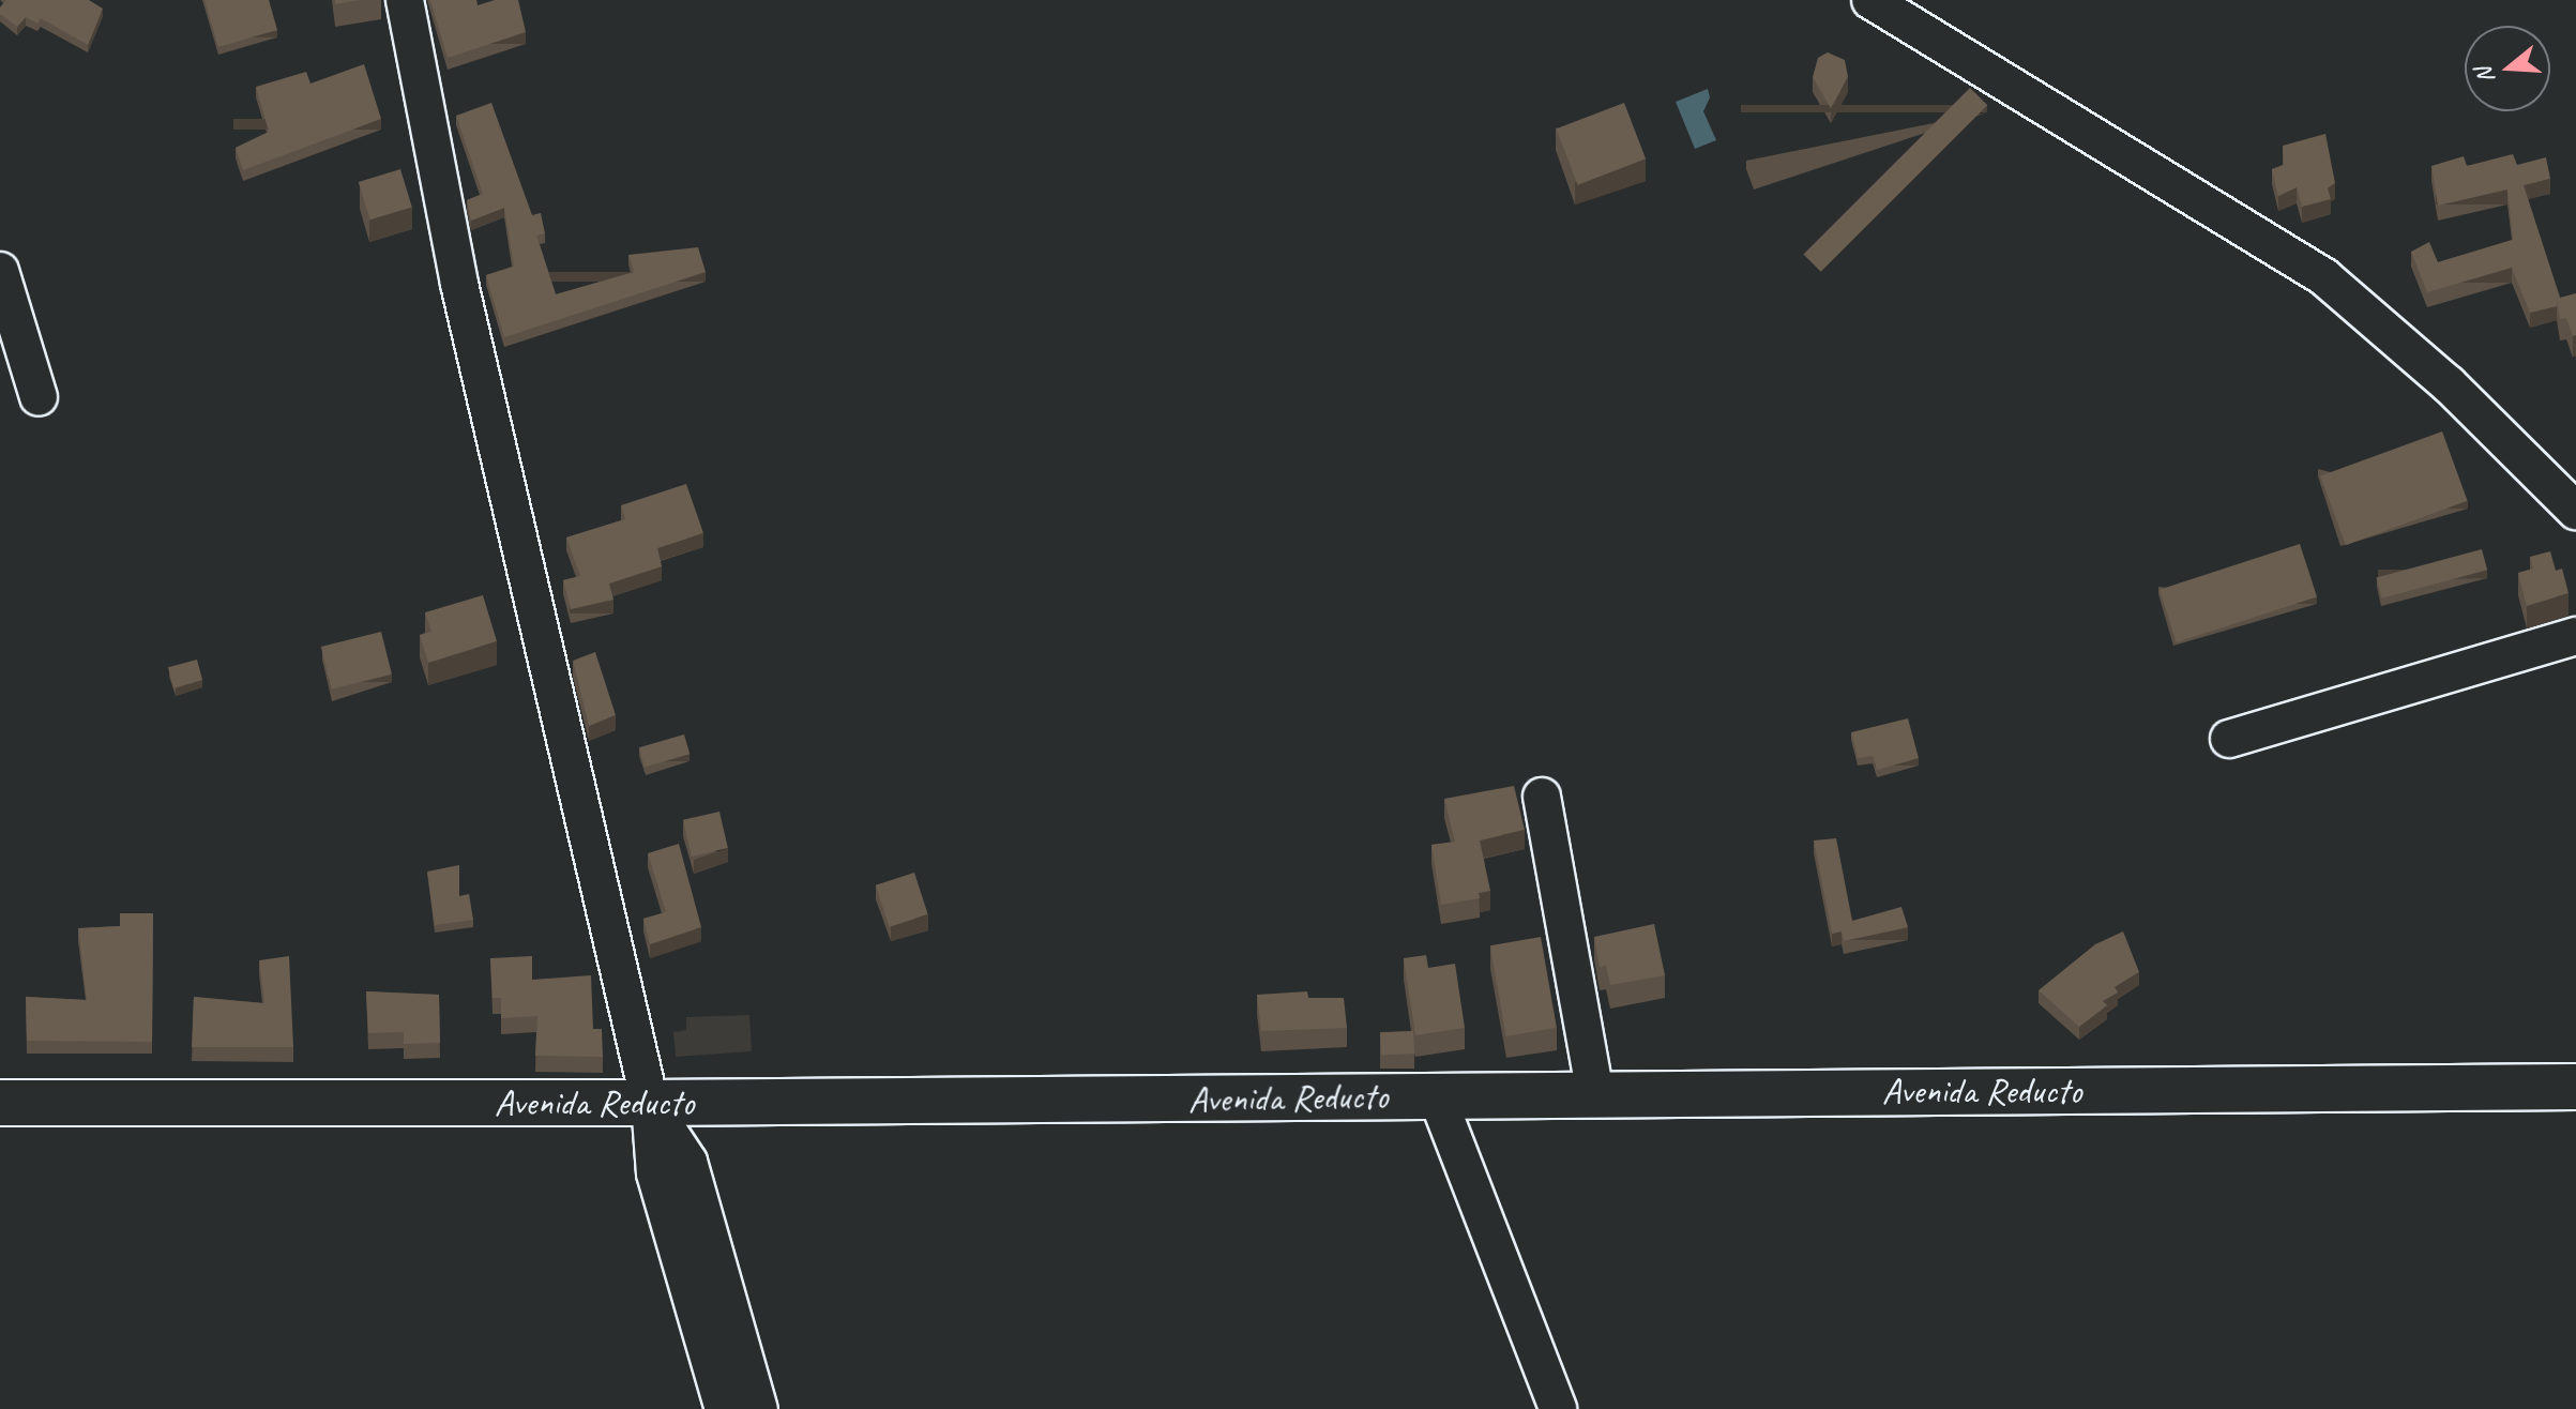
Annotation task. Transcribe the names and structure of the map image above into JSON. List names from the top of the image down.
{
  "streets": {
    "main road": ["Avenida Reducto"]
  },
  "north": "left"
}
